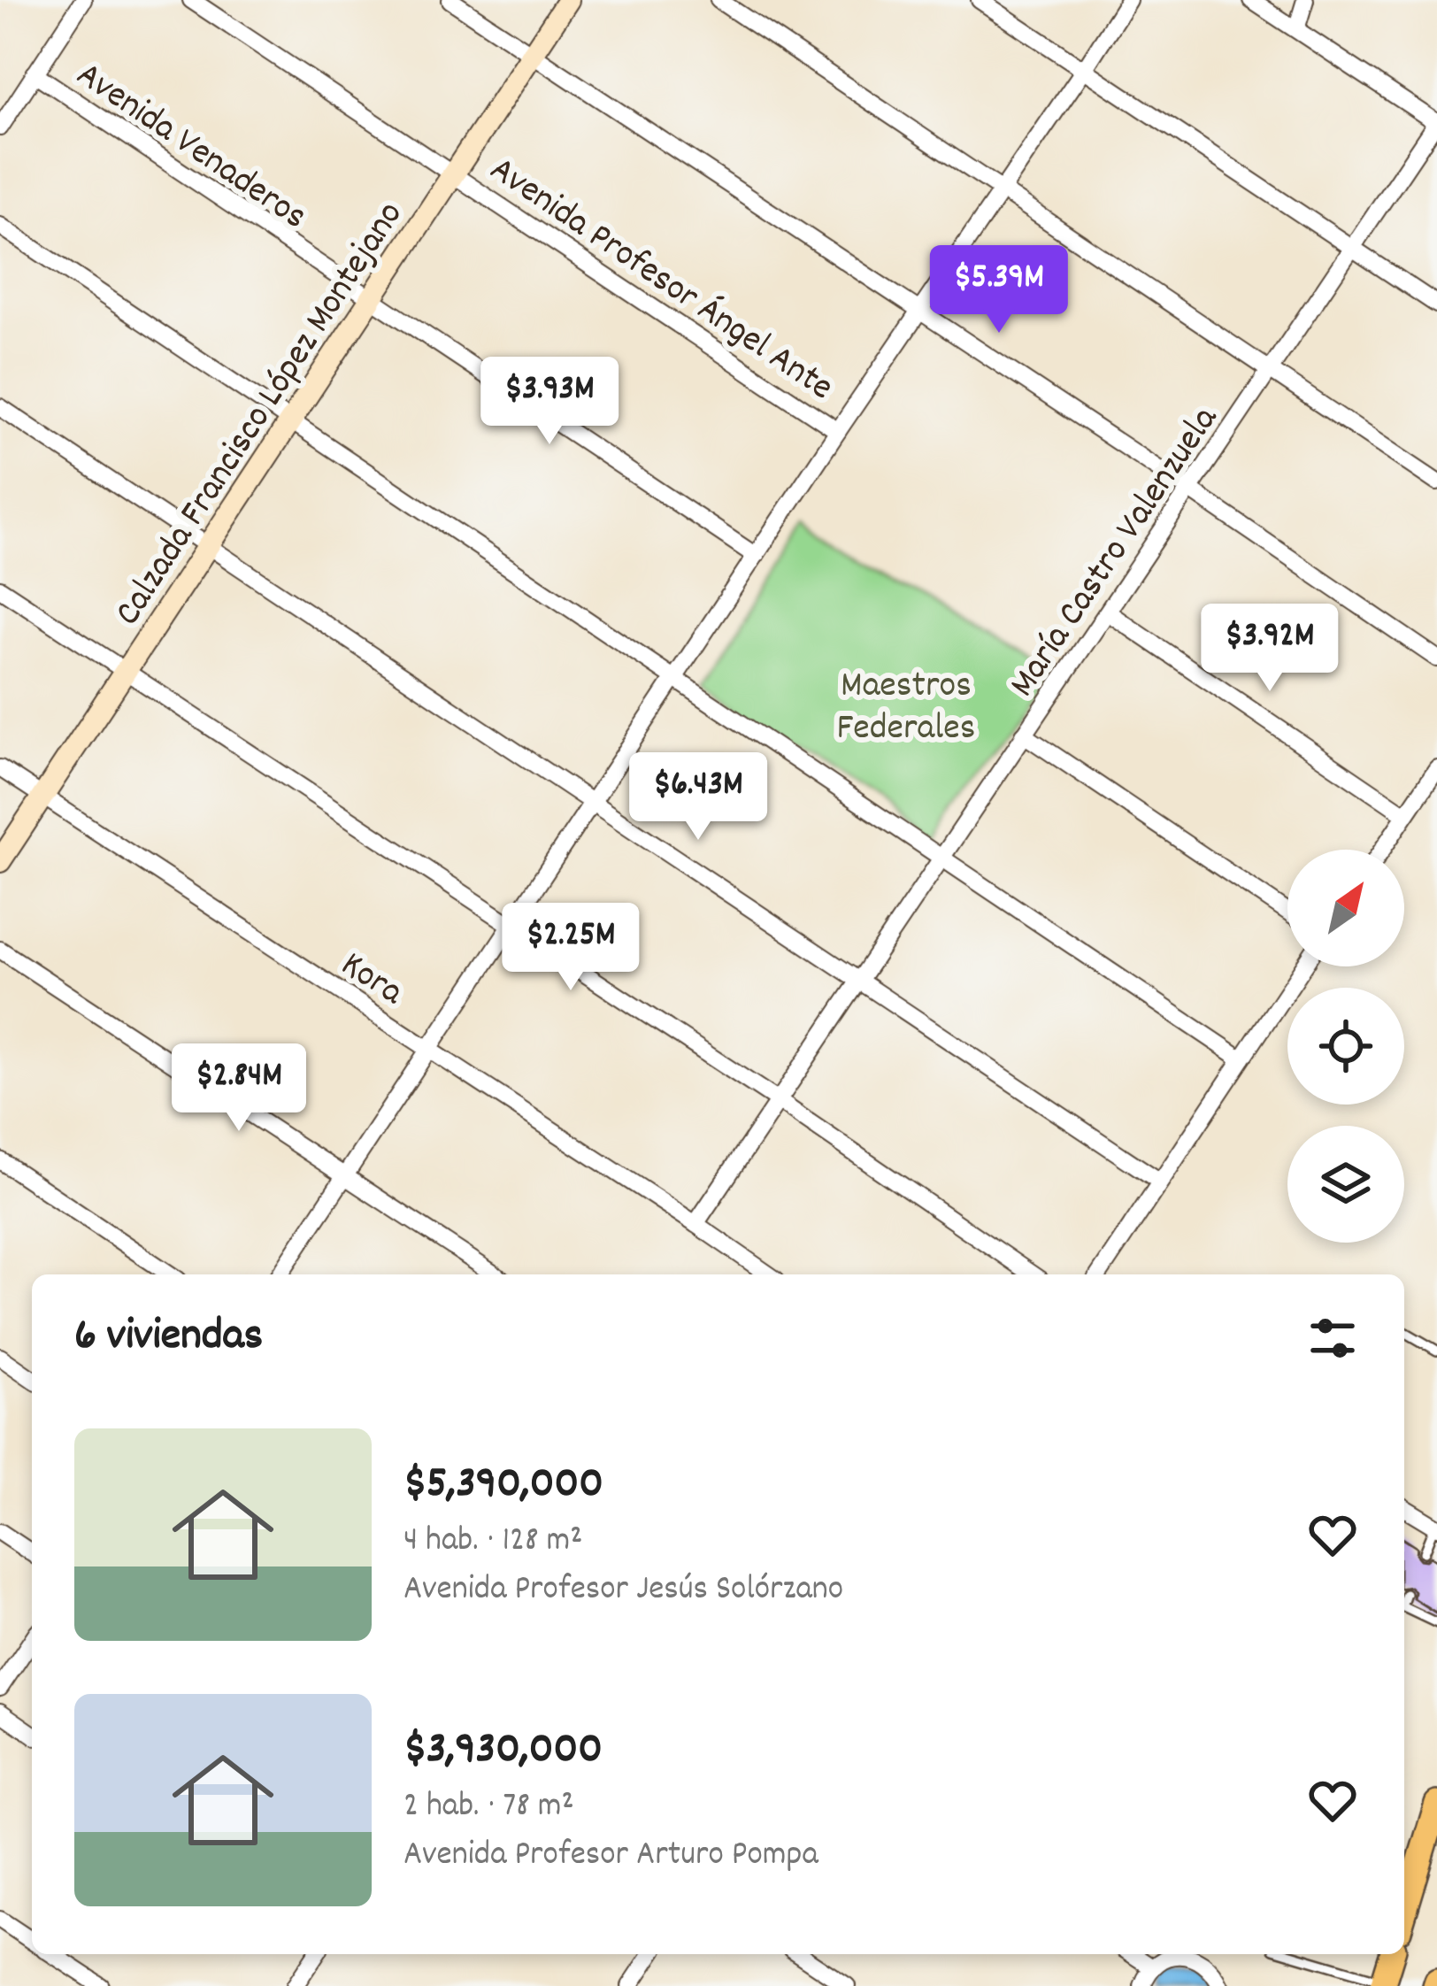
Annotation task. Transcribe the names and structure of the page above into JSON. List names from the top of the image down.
{
  "streets": {
    "main road": ["Calzada Francisco López Montejano"],
    "street": [
      "Avenida Venaderos",
      "Avenida Profesor Ángel Ante",
      "María Castro Valenzuela",
      "Kora"
    ]
  },
  "crossings": [
    ["Avenida Venaderos", "Calzada Francisco López Montejano"],
    ["Avenida Profesor Ángel Ante", "Calzada Francisco López Montejano"],
    ["Calzada Francisco López Montejano", "Kora"],
    ["María Castro Valenzuela", "Kora"]
  ],
  "parks": ["Maestros Federales"],
  "north": "top right",
  "page": {
    "price": [
      "$5.39M",
      "$3.93M",
      "$3.92M",
      "$6.43M",
      "$2.25M",
      "$2.84M"
    ],
    "heading": "6 viviendas",
    "list": [
      {
        "name": "$5,390,000",
        "note": "4 hab. · 128 m² · Avenida Profesor Jesús Solórzano"
      },
      {
        "name": "$3,930,000",
        "note": "2 hab. · 78 m² · Avenida Profesor Arturo Pompa"
      }
    ]
  }
}
